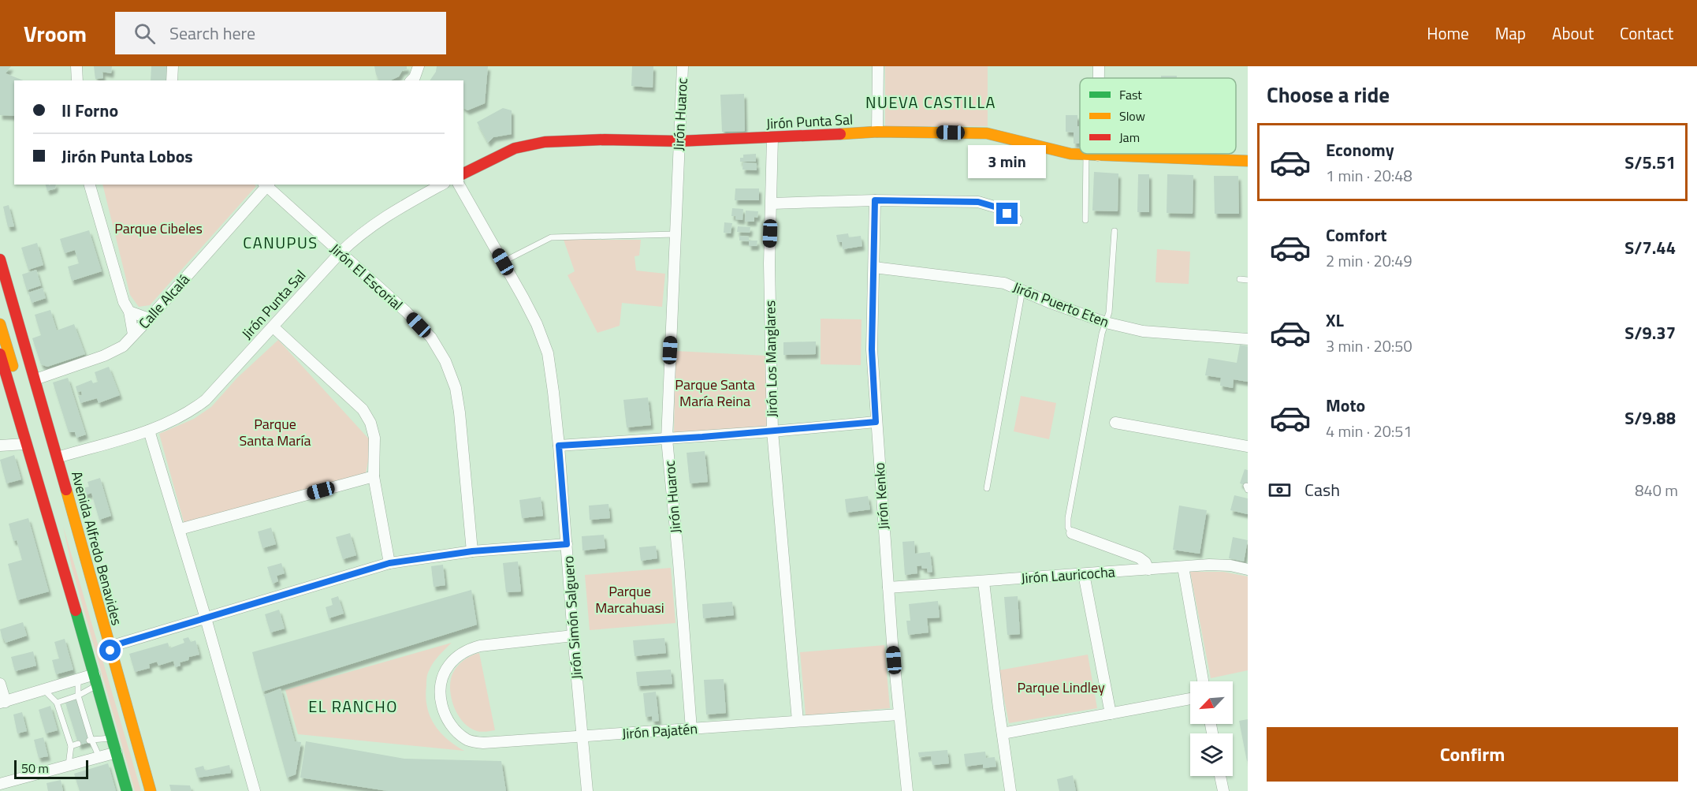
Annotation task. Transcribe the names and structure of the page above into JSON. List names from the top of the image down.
{
  "streets": {
    "main road": ["Jirón Punta Sal", "Avenida Alfredo Benavides"],
    "street": [
      "Jirón Huaroc",
      "Jirón El Escorial",
      "Calle Alcalá",
      "Jirón Puerto Eten",
      "Jirón Los Manglares",
      "Jirón Kenko",
      "Jirón Lauricocha",
      "Jirón Simón Salguero",
      "Jirón Pajatén"
    ]
  },
  "crossings": [
    ["Jirón Huaroc", "Jirón Punta Sal"],
    ["Jirón Huaroc", "Jirón Pajatén"],
    ["Jirón Punta Sal", "Jirón El Escorial"],
    ["Jirón Punta Sal", "Jirón Los Manglares"],
    ["Jirón Punta Sal", "Avenida Alfredo Benavides"],
    ["Jirón El Escorial", "Calle Alcalá"],
    ["Calle Alcalá", "Avenida Alfredo Benavides"],
    ["Jirón Puerto Eten", "Jirón Kenko"],
    ["Jirón Los Manglares", "Jirón Pajatén"],
    ["Jirón Kenko", "Jirón Lauricocha"],
    ["Jirón Kenko", "Jirón Pajatén"],
    ["Jirón Simón Salguero", "Jirón Pajatén"]
  ],
  "districts": ["NUEVA CASTILLA", "CANUPUS", "EL RANCHO"],
  "parks": [
    "Parque Cibeles",
    "Parque Santa María Reina",
    "Parque Santa María",
    "Parque Marcahuasi",
    "Parque Lindley"
  ],
  "legend": ["Fast", "Slow", "Jam"],
  "scale_bar": "50 m",
  "north": "bottom left",
  "page": {
    "header": "Vroom",
    "search": "Search here",
    "nav": [
      "Home",
      "Map",
      "About",
      "Contact"
    ],
    "heading": "Choose a ride",
    "banner": ["Il Forno", "Jirón Punta Lobos"],
    "list": [
      {
        "name": "Economy",
        "note": "1 min · 20:48",
        "value": "S/5.51"
      },
      {
        "name": "Comfort",
        "note": "2 min · 20:49",
        "value": "S/7.44"
      },
      {
        "name": "XL",
        "note": "3 min · 20:50",
        "value": "S/9.37"
      },
      {
        "name": "Moto",
        "note": "4 min · 20:51",
        "value": "S/9.88"
      }
    ],
    "bubble": "3 min",
    "pay": ["Cash", "840 m"],
    "buttons": "Confirm",
    "scale": "50 m"
  }
}
